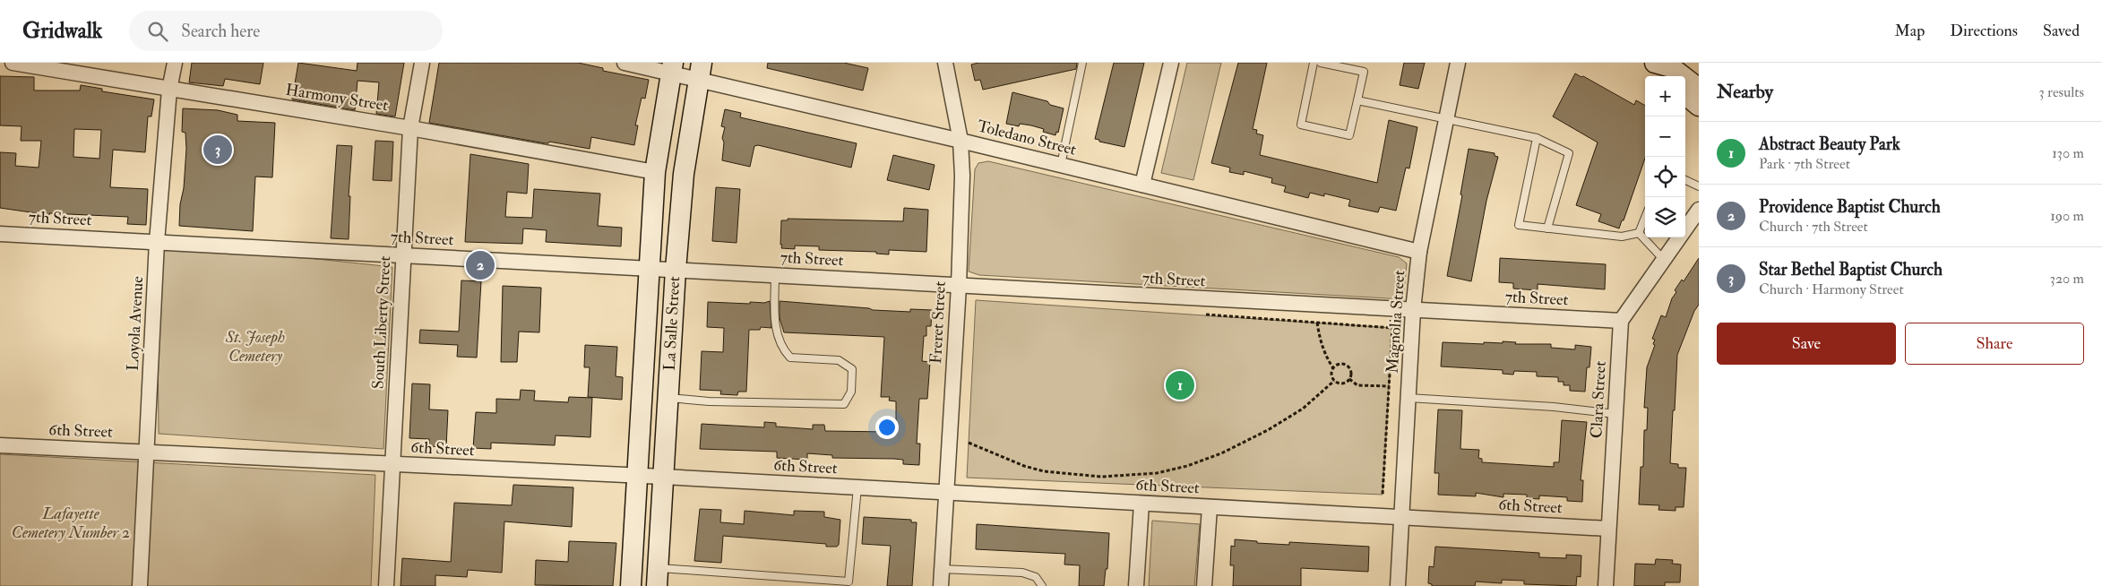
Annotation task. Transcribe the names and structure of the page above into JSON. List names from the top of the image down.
{
  "streets": {
    "street": [
      "Harmony Street",
      "Toledano Street",
      "7th Street",
      "Magnolia Street",
      "South Liberty Street",
      "Freret Street",
      "Loyola Avenue",
      "La Salle Street",
      "Clara Street",
      "6th Street"
    ]
  },
  "crossings": [
    ["Harmony Street", "South Liberty Street"],
    ["Harmony Street", "Loyola Avenue"],
    ["Harmony Street", "La Salle Street"],
    ["Toledano Street", "Magnolia Street"],
    ["Toledano Street", "Freret Street"],
    ["Toledano Street", "La Salle Street"],
    ["7th Street", "Magnolia Street"],
    ["7th Street", "South Liberty Street"],
    ["7th Street", "Freret Street"],
    ["7th Street", "Loyola Avenue"],
    ["7th Street", "La Salle Street"],
    ["7th Street", "Clara Street"],
    ["Magnolia Street", "6th Street"],
    ["South Liberty Street", "6th Street"],
    ["Freret Street", "6th Street"],
    ["Loyola Avenue", "6th Street"],
    ["La Salle Street", "6th Street"],
    ["Clara Street", "6th Street"]
  ],
  "parks": ["St. Joseph Cemetery", "Lafayette Cemetery Number 2"],
  "page": {
    "header": "Gridwalk",
    "search": "Search here",
    "nav": ["Map", "Directions", "Saved"],
    "heading": ["Nearby", "3 results"],
    "map_buttons": ["+", "−"],
    "list": [
      {
        "mark": "1",
        "name": "Abstract Beauty Park",
        "note": "Park · 7th Street",
        "value": "130 m"
      },
      {
        "mark": "2",
        "name": "Providence Baptist Church",
        "note": "Church · 7th Street",
        "value": "190 m"
      },
      {
        "mark": "3",
        "name": "Star Bethel Baptist Church",
        "note": "Church · Harmony Street",
        "value": "320 m"
      }
    ],
    "pins": ["3", "2", "1"],
    "buttons": ["Save", "Share"]
  }
}
